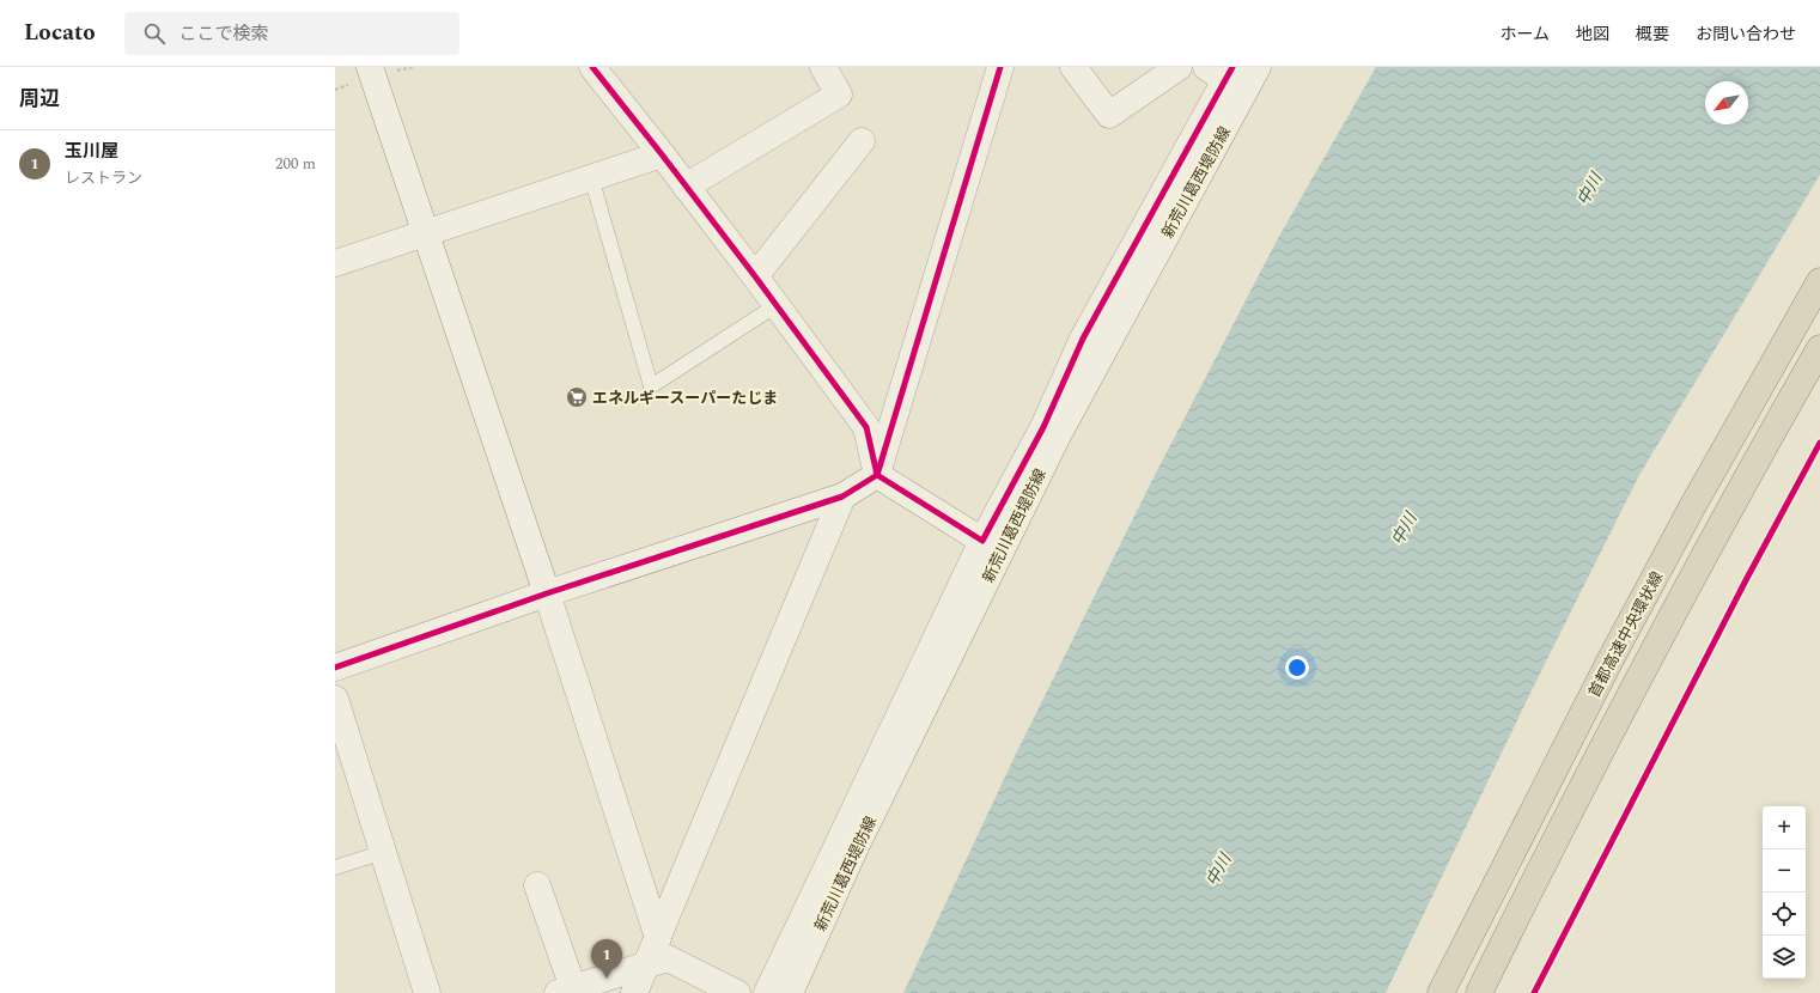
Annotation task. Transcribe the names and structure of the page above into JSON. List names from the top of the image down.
{
  "streets": {
    "highway": ["首都高速中央環状線"],
    "street": ["新荒川葛西堤防線"]
  },
  "water": ["中川"],
  "places": {
    "supermarket": ["エネルギースーパーたじま"]
  },
  "north": "bottom left",
  "page": {
    "header": "Locato",
    "search": "ここで検索",
    "nav": [
      "ホーム",
      "地図",
      "概要",
      "お問い合わせ"
    ],
    "heading": "周辺",
    "list": [
      {
        "mark": "1",
        "name": "玉川屋",
        "note": "レストラン",
        "value": "200 m"
      }
    ],
    "map_buttons": ["+", "−"],
    "pins": "1"
  }
}
